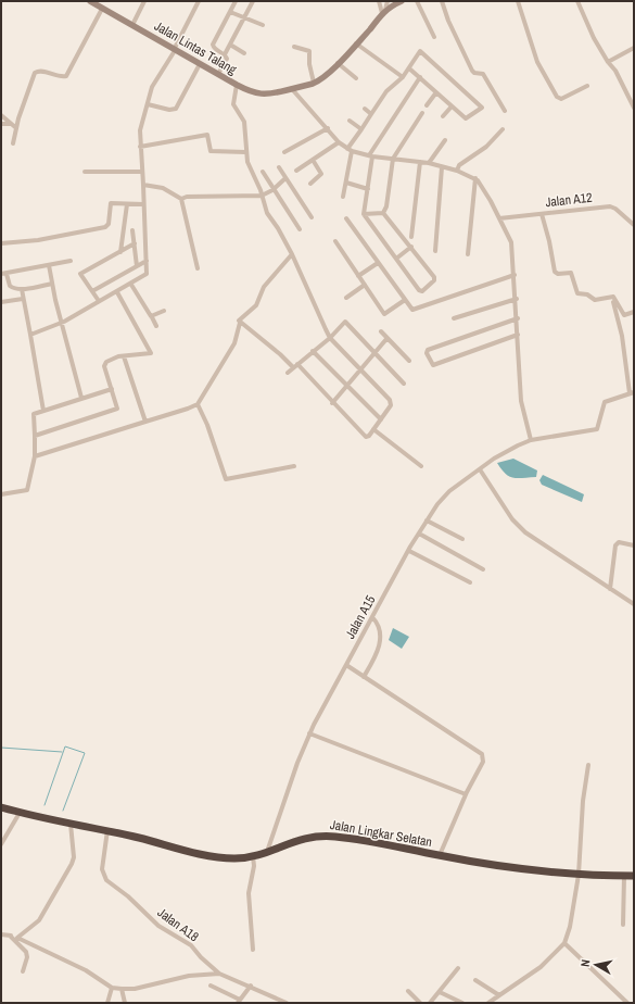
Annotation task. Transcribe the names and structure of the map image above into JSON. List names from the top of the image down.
{
  "streets": {
    "highway": ["Jalan Lingkar Selatan"],
    "street": [
      "Jalan Lintas Talang",
      "Jalan A12",
      "Jalan A15",
      "Jalan A18"
    ]
  },
  "crossings": [
    ["Jalan A15", "Jalan Lingkar Selatan"],
    ["Jalan Lingkar Selatan", "Jalan A18"]
  ],
  "north": "left"
}
